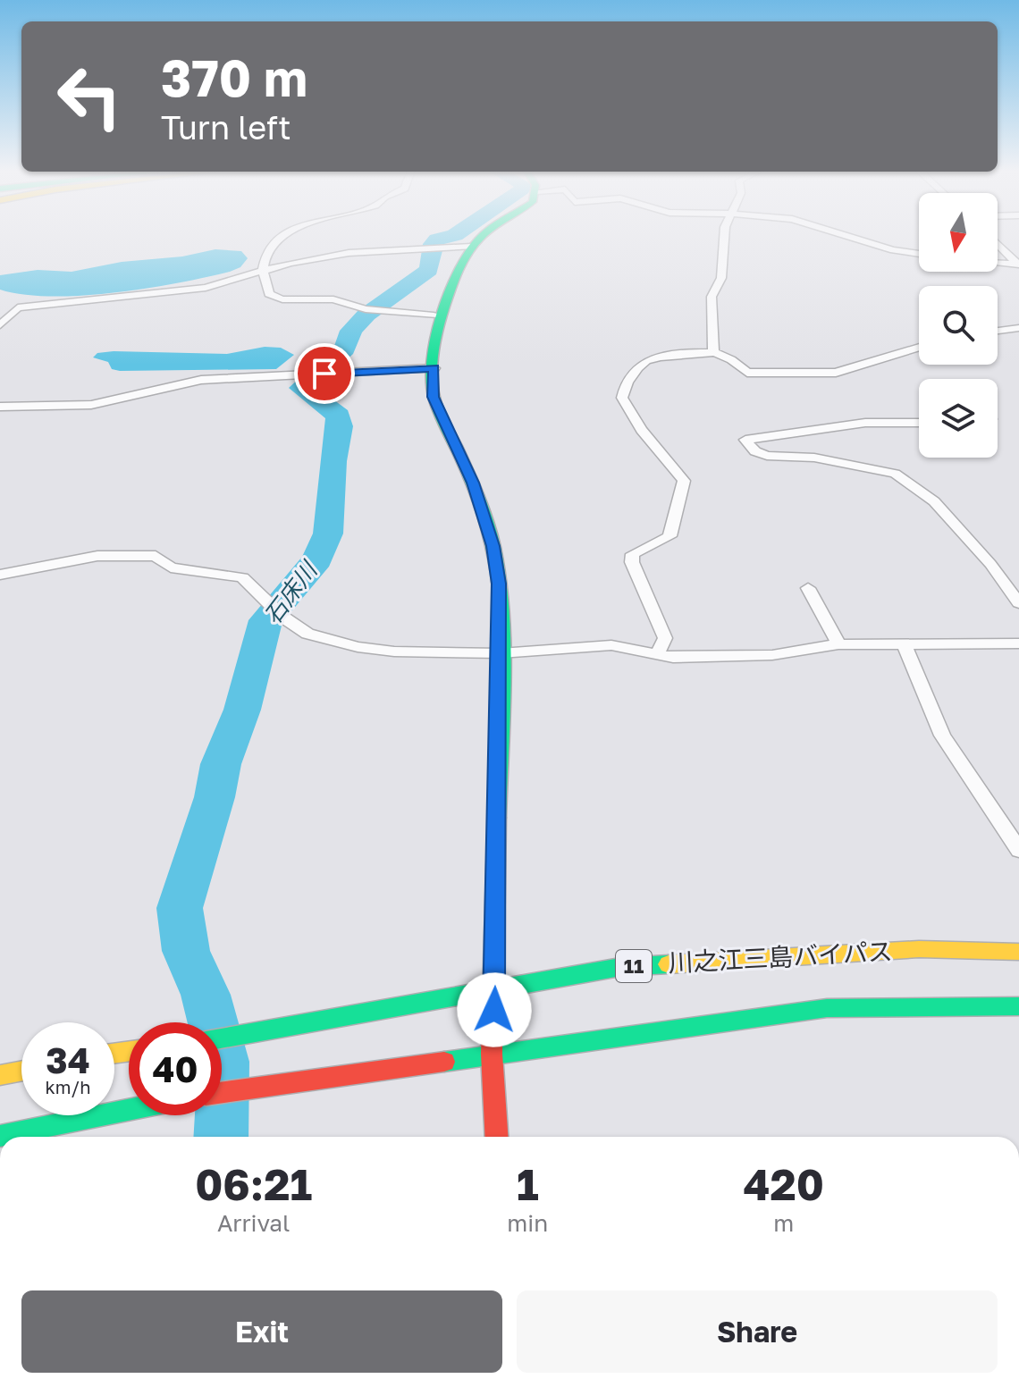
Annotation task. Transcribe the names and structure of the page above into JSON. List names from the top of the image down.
{
  "streets": {
    "main road": ["川之江三島バイパス", "11"]
  },
  "water": ["石床川"],
  "north": "bottom",
  "page": {
    "turn": ["370 m", "Turn left"],
    "speed": "34 km/h",
    "limit": "40",
    "eta": [
      "06:21",
      "Arrival",
      "1",
      "min",
      "420",
      "m"
    ],
    "buttons": ["Exit", "Share"]
  }
}
